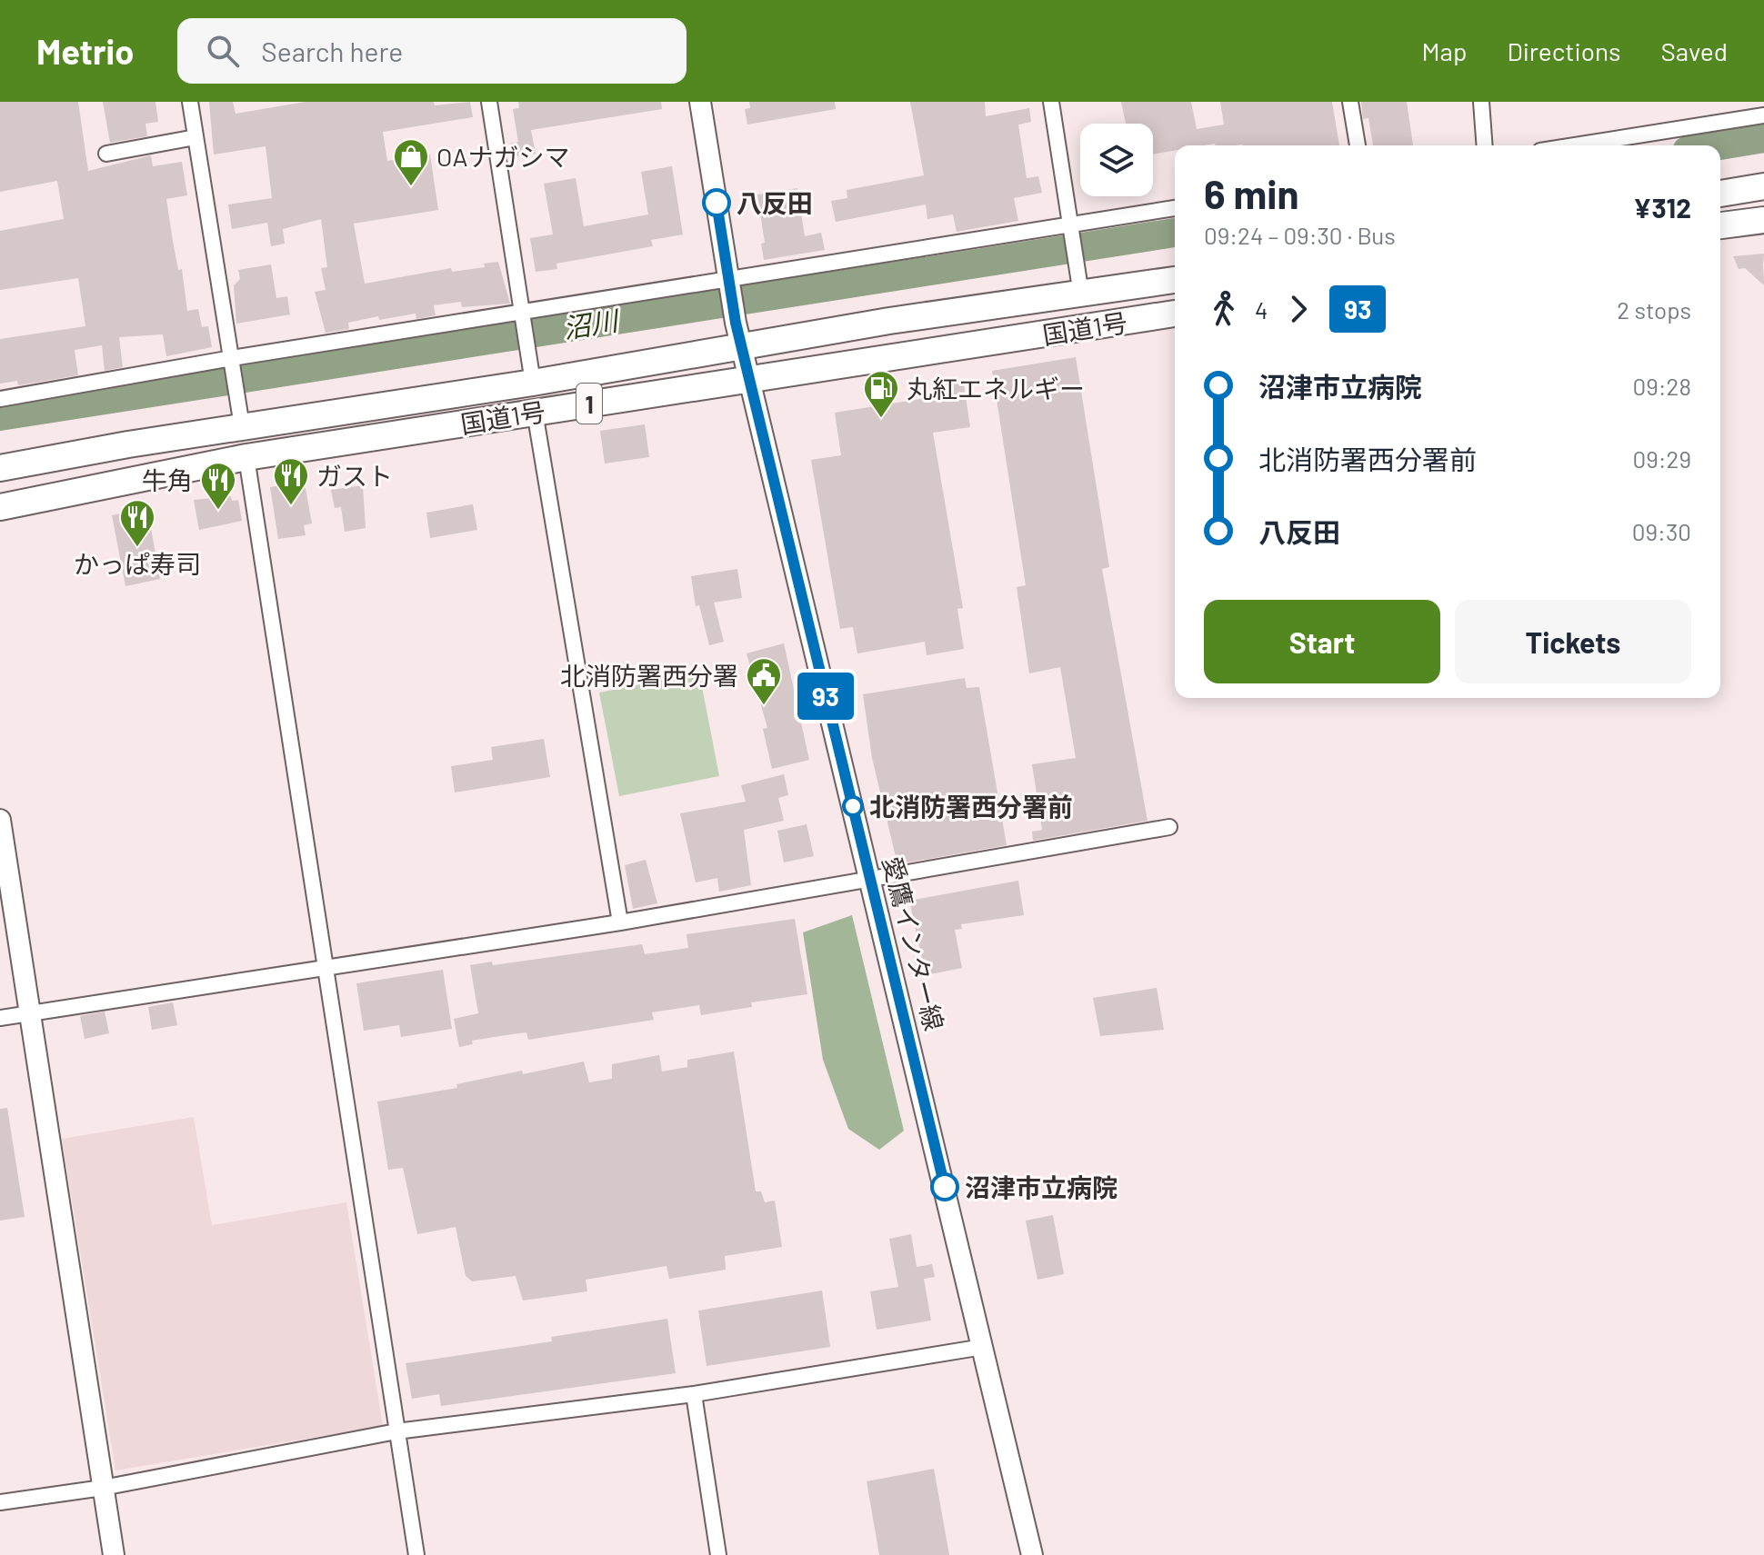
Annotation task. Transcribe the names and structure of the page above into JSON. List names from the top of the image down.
{
  "streets": {
    "highway": ["国道1号", "1"],
    "main road": ["愛鷹インター線"]
  },
  "crossings": [
    ["国道1号", "愛鷹インター線"]
  ],
  "water": ["沼川"],
  "places": {
    "shop": ["OAナガシマ"],
    "other": ["八反田", "北消防署西分署前", "沼津市立病院"],
    "fuel station": ["丸紅エネルギー"],
    "restaurant": ["ガスト", "牛角", "かっぱ寿司"],
    "public building": ["北消防署西分署"]
  },
  "lines": ["bus line 93"],
  "page": {
    "header": "Metrio",
    "search": "Search here",
    "nav": ["Map", "Directions", "Saved"],
    "on_map": "93",
    "heading": ["6 min", "09:24 – 09:30 · Bus", "¥312"],
    "legs": ["4", "93", "2 stops"],
    "list": [
      {
        "name": "沼津市立病院",
        "value": "09:28"
      },
      {
        "name": "北消防署西分署前",
        "value": "09:29"
      },
      {
        "name": "八反田",
        "value": "09:30"
      }
    ],
    "buttons": ["Start", "Tickets"]
  }
}
